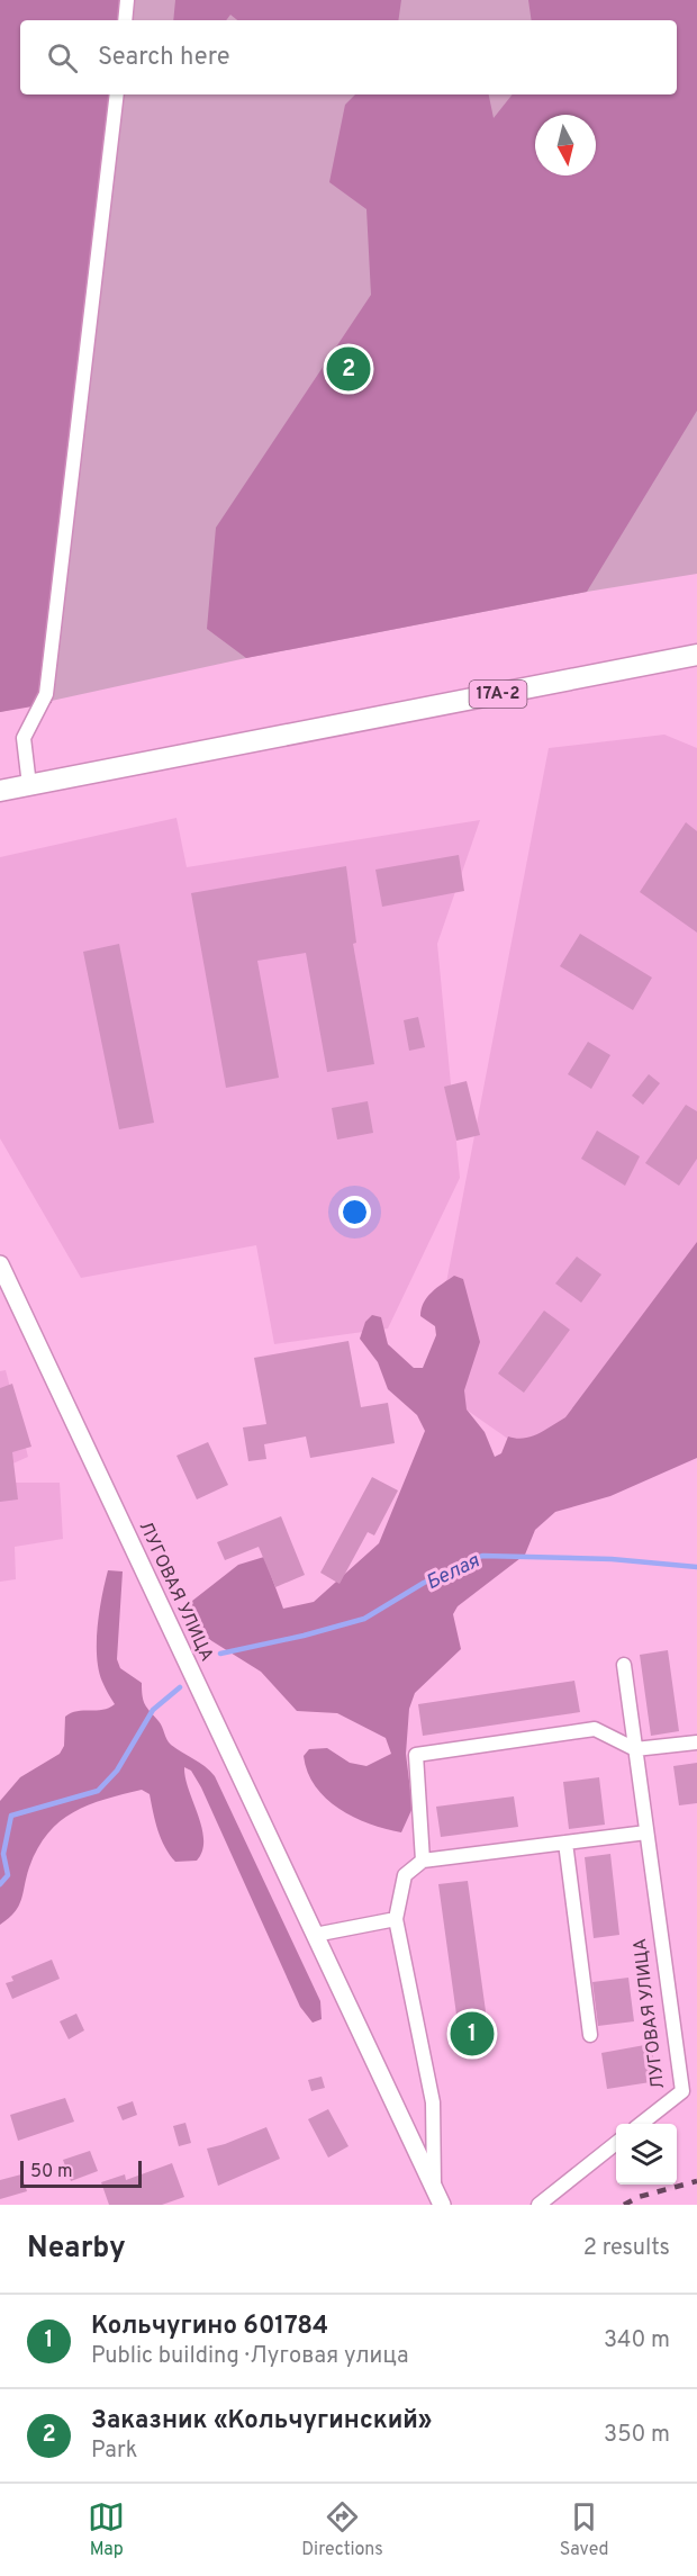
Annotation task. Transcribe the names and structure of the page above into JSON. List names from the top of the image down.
{
  "streets": {
    "main road": ["17А-2"],
    "street": ["ЛУГОВАЯ УЛИЦА"]
  },
  "water": ["Белая"],
  "scale_bar": "50 m",
  "north": "bottom",
  "page": {
    "search": "Search here",
    "pins": ["2", "1"],
    "scale": "50 m",
    "heading": ["Nearby", "2 results"],
    "list": [
      {
        "mark": "1",
        "name": "Кольчугино 601784",
        "note": "Public building · Луговая улица",
        "value": "340 m"
      },
      {
        "mark": "2",
        "name": "Заказник «Кольчугинский»",
        "note": "Park",
        "value": "350 m"
      }
    ],
    "nav": ["Map", "Directions", "Saved"]
  }
}
